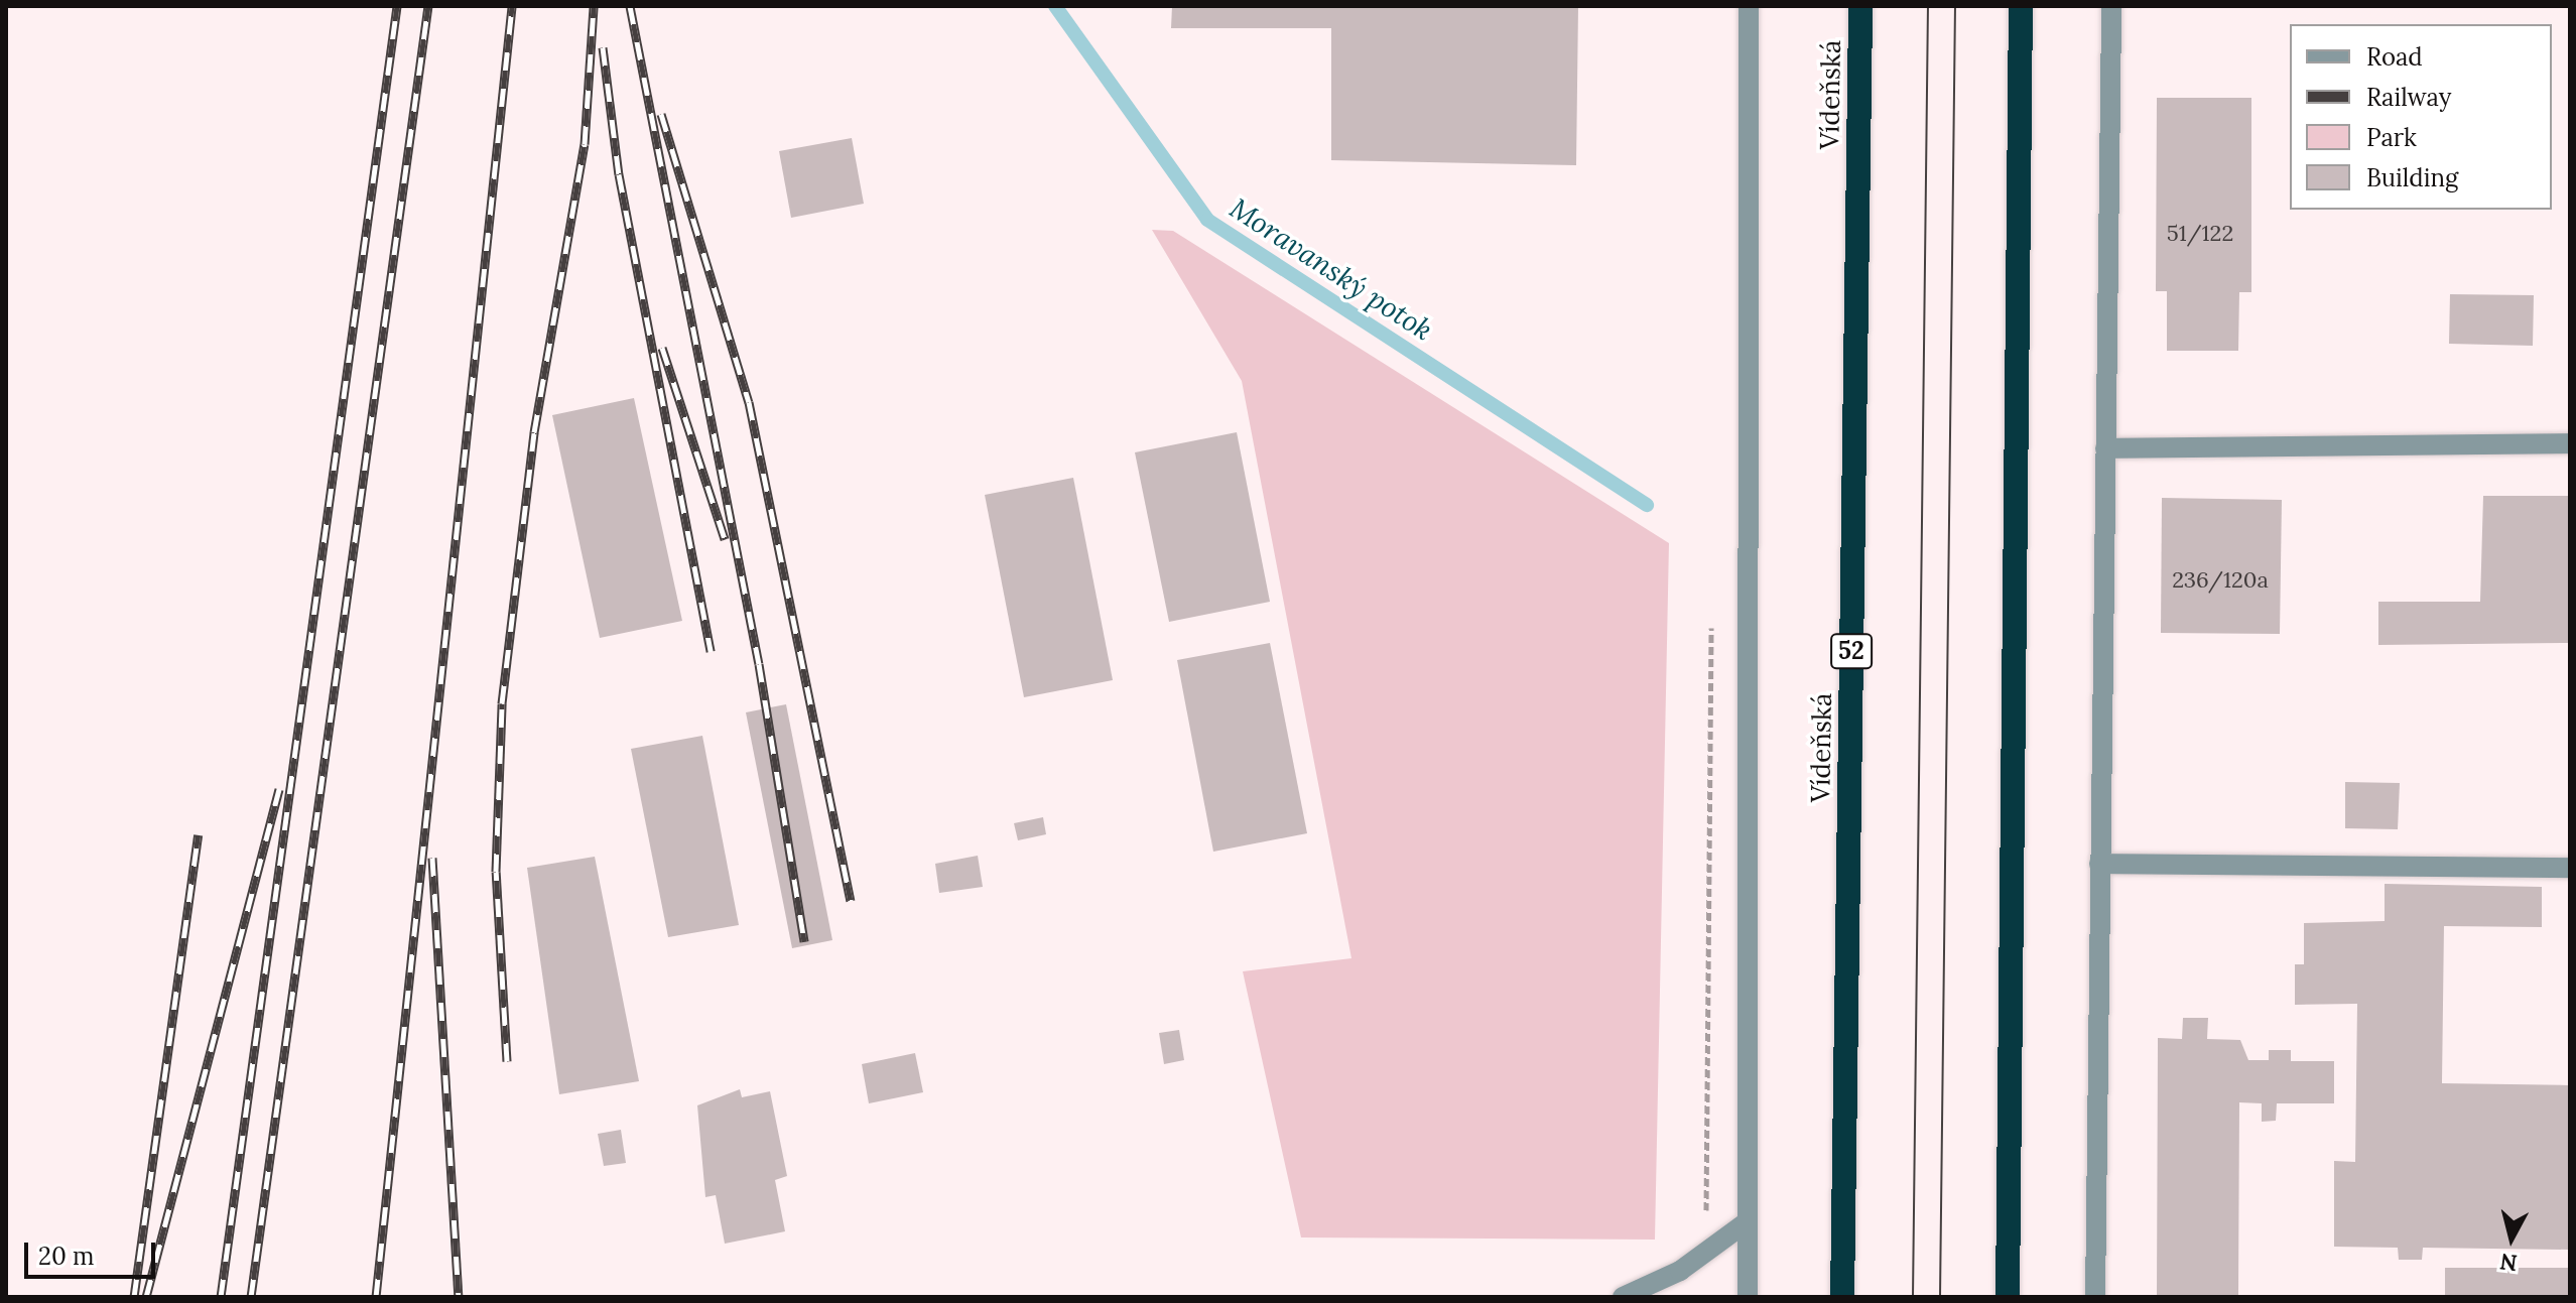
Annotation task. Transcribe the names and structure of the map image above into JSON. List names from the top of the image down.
{
  "streets": {
    "highway": ["Vídeňská", "52"]
  },
  "water": ["Moravanský potok"],
  "house_numbers": ["51/122", "236/120a"],
  "legend": [
    "Road",
    "Railway",
    "Park",
    "Building"
  ],
  "scale_bar": "20 m",
  "north": "bottom"
}
